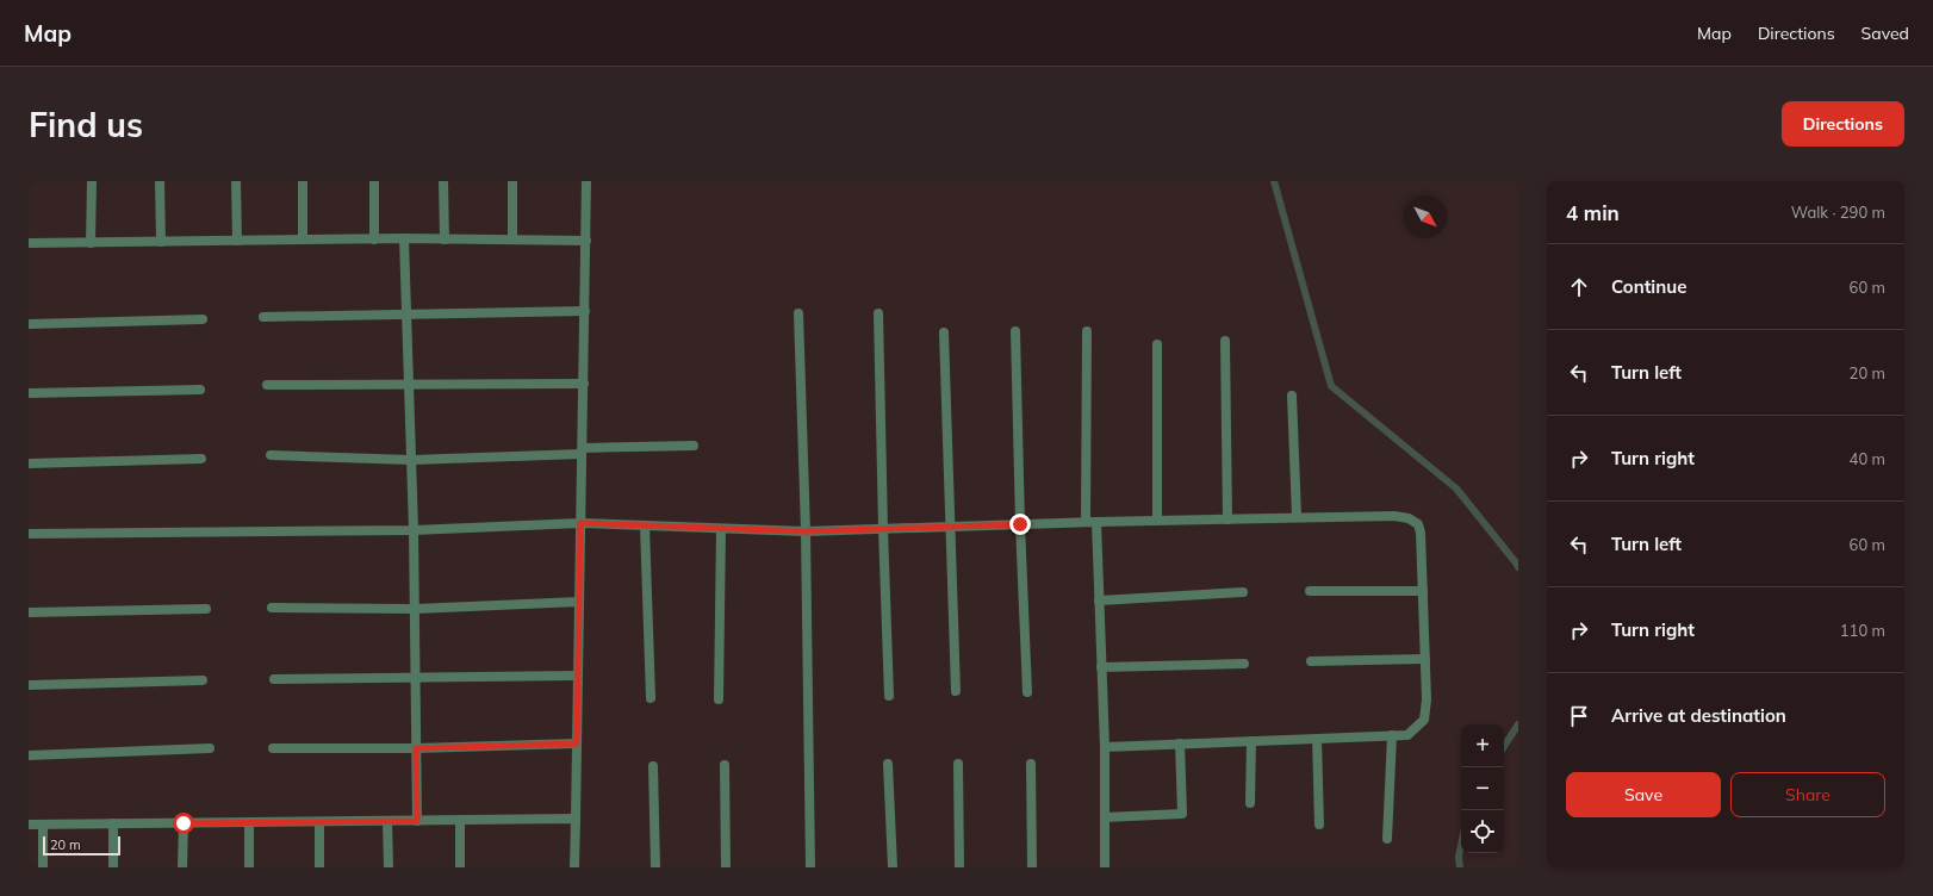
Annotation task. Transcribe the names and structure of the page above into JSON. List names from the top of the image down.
{
  "scale_bar": "20 m",
  "north": "bottom right",
  "page": {
    "header": "Map",
    "nav": ["Map", "Directions", "Saved"],
    "buttons": [
      "Directions",
      ["Save", "Share"]
    ],
    "title": "Find us",
    "heading": ["4 min", "Walk · 290 m"],
    "list": [
      ["Continue", "60 m"],
      ["Turn left", "20 m"],
      ["Turn right", "40 m"],
      ["Turn left", "60 m"],
      ["Turn right", "110 m"],
      "Arrive at destination"
    ],
    "map_buttons": ["+", "−"],
    "scale": "20 m"
  }
}
